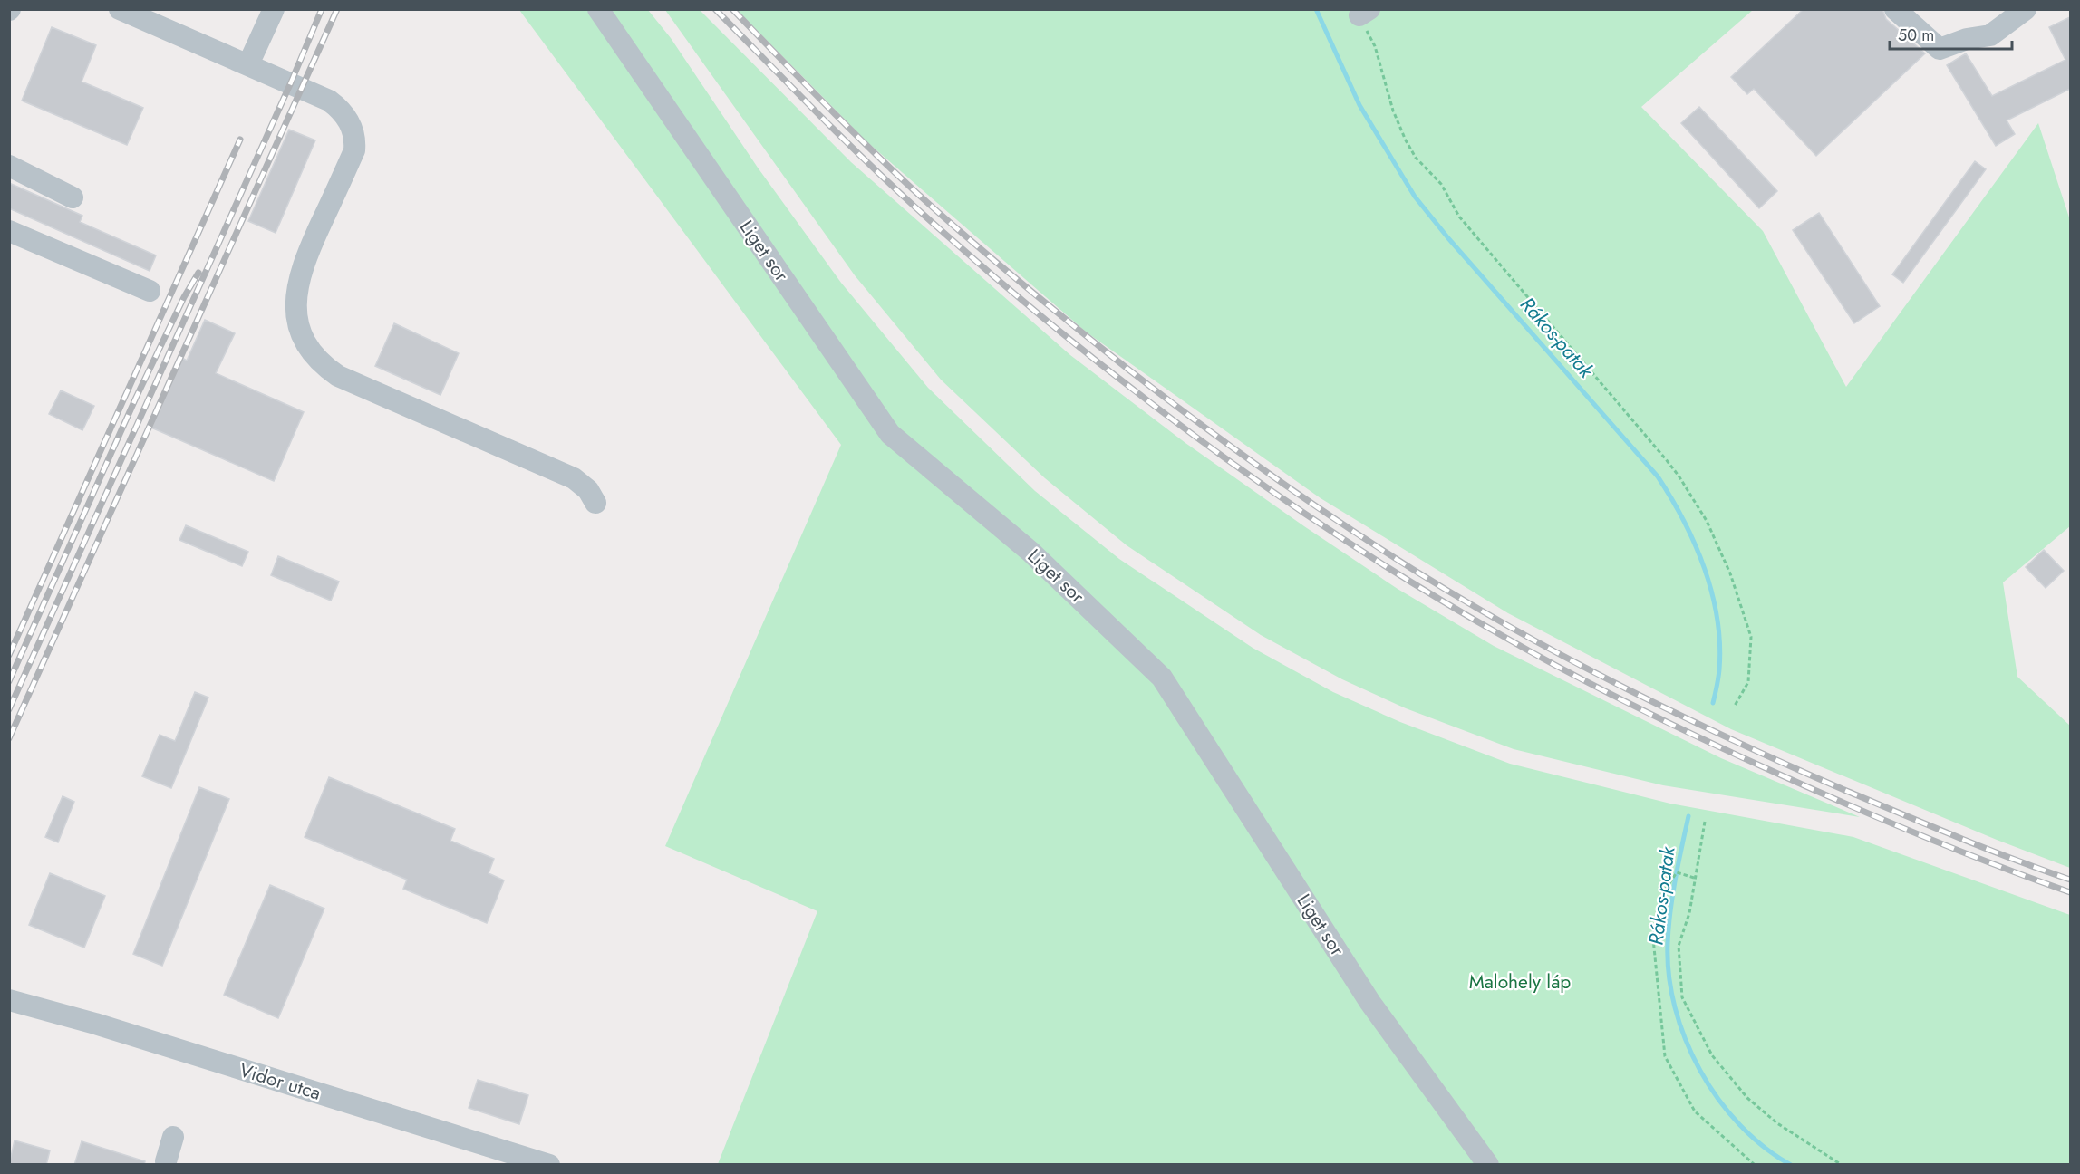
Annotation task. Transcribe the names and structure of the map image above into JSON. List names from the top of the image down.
{
  "streets": {
    "street": ["Liget sor", "Vidor utca"]
  },
  "water": ["Rákos-patak"],
  "parks": ["Malohely láp"],
  "scale_bar": "50 m"
}
